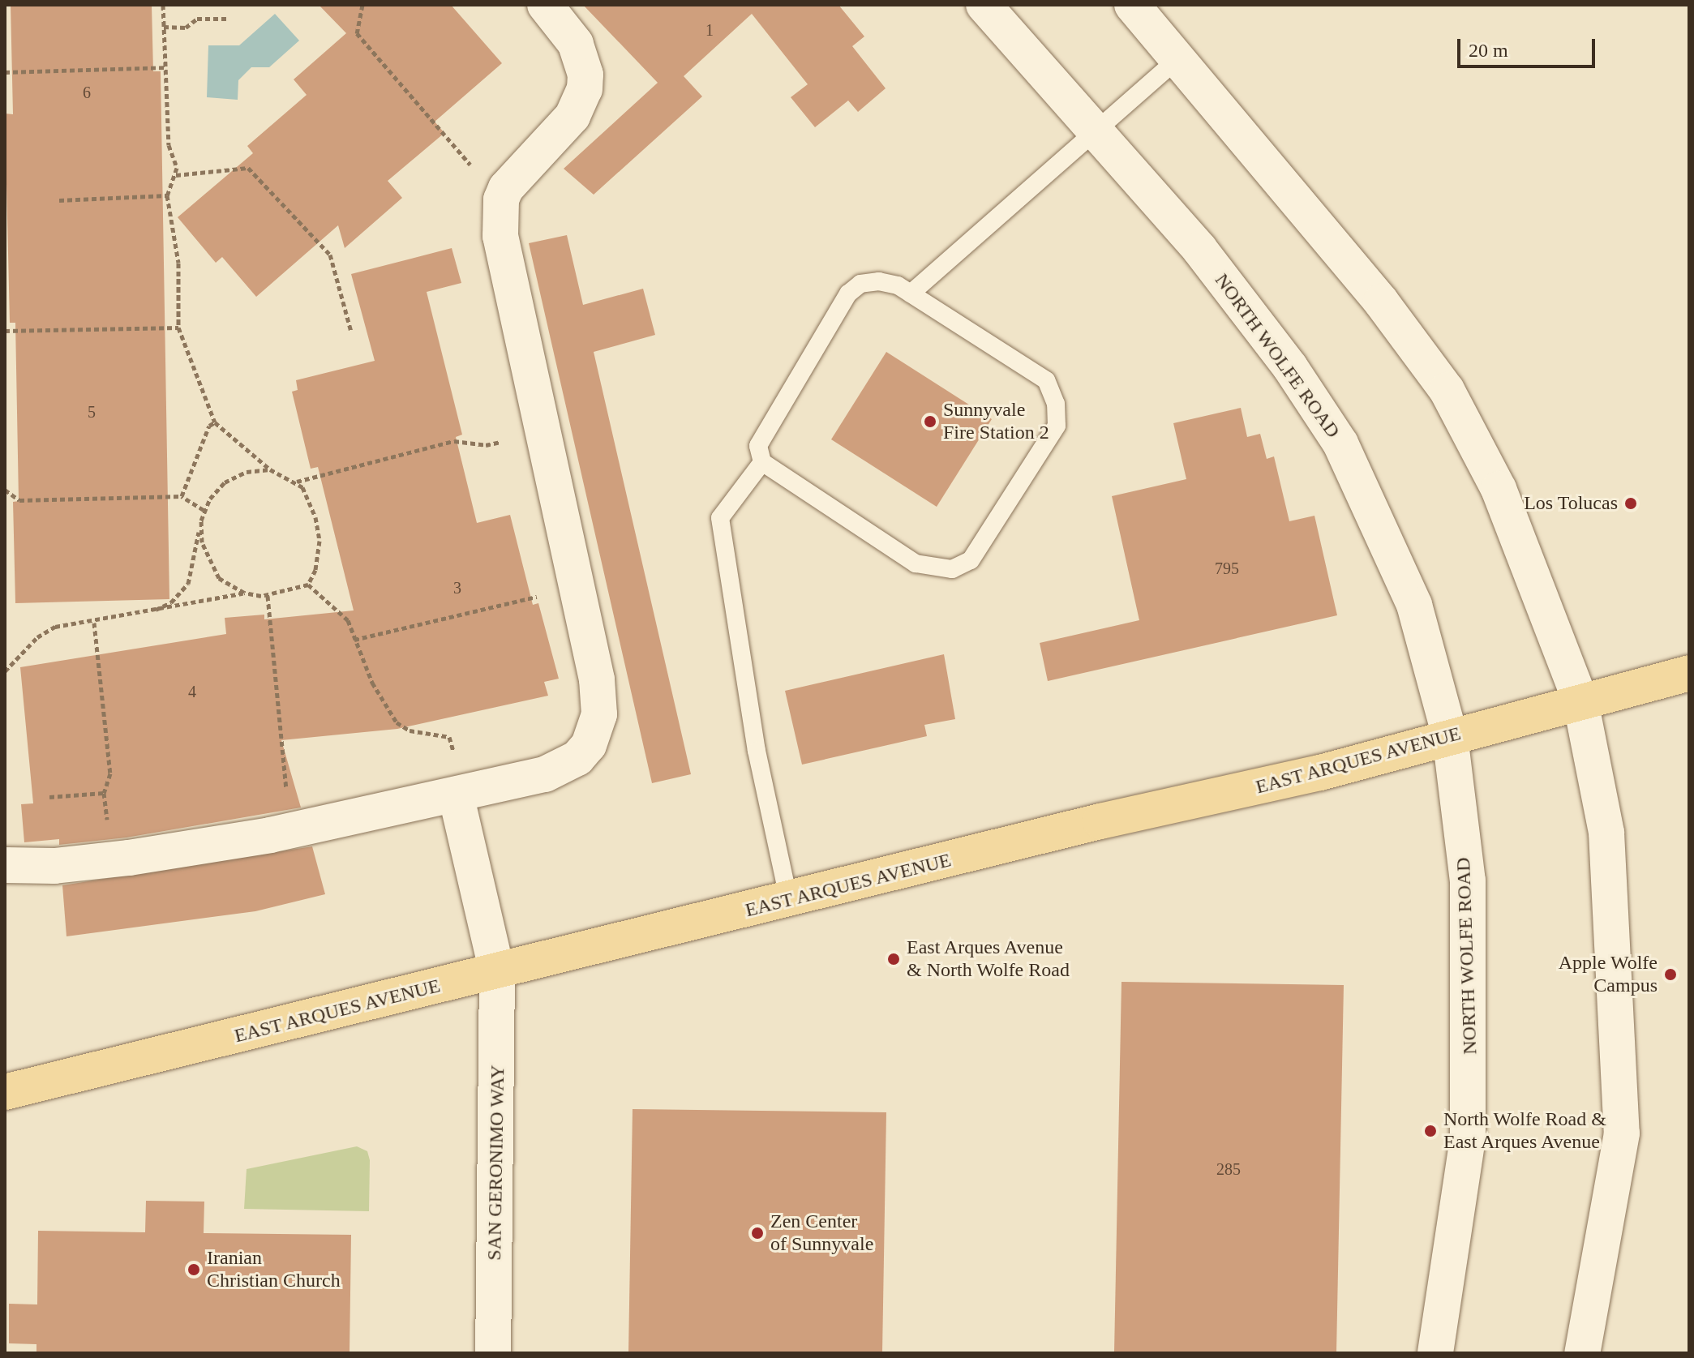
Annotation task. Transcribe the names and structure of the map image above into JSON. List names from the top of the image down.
{
  "streets": {
    "main road": ["NORTH WOLFE ROAD", "EAST ARQUES AVENUE", "SAN GERONIMO WAY"]
  },
  "crossings": [
    ["NORTH WOLFE ROAD", "EAST ARQUES AVENUE"],
    ["EAST ARQUES AVENUE", "SAN GERONIMO WAY"]
  ],
  "places": [
    "Sunnyvale Fire Station 2",
    "Los Tolucas",
    "East Arques Avenue & North Wolfe Road",
    "Apple Wolfe Campus",
    "North Wolfe Road & East Arques Avenue",
    "Zen Center of Sunnyvale",
    "Iranian Christian Church"
  ],
  "house_numbers": [
    "1",
    "6",
    "5",
    "795",
    "3",
    "4",
    "285"
  ],
  "scale_bar": "20 m"
}
